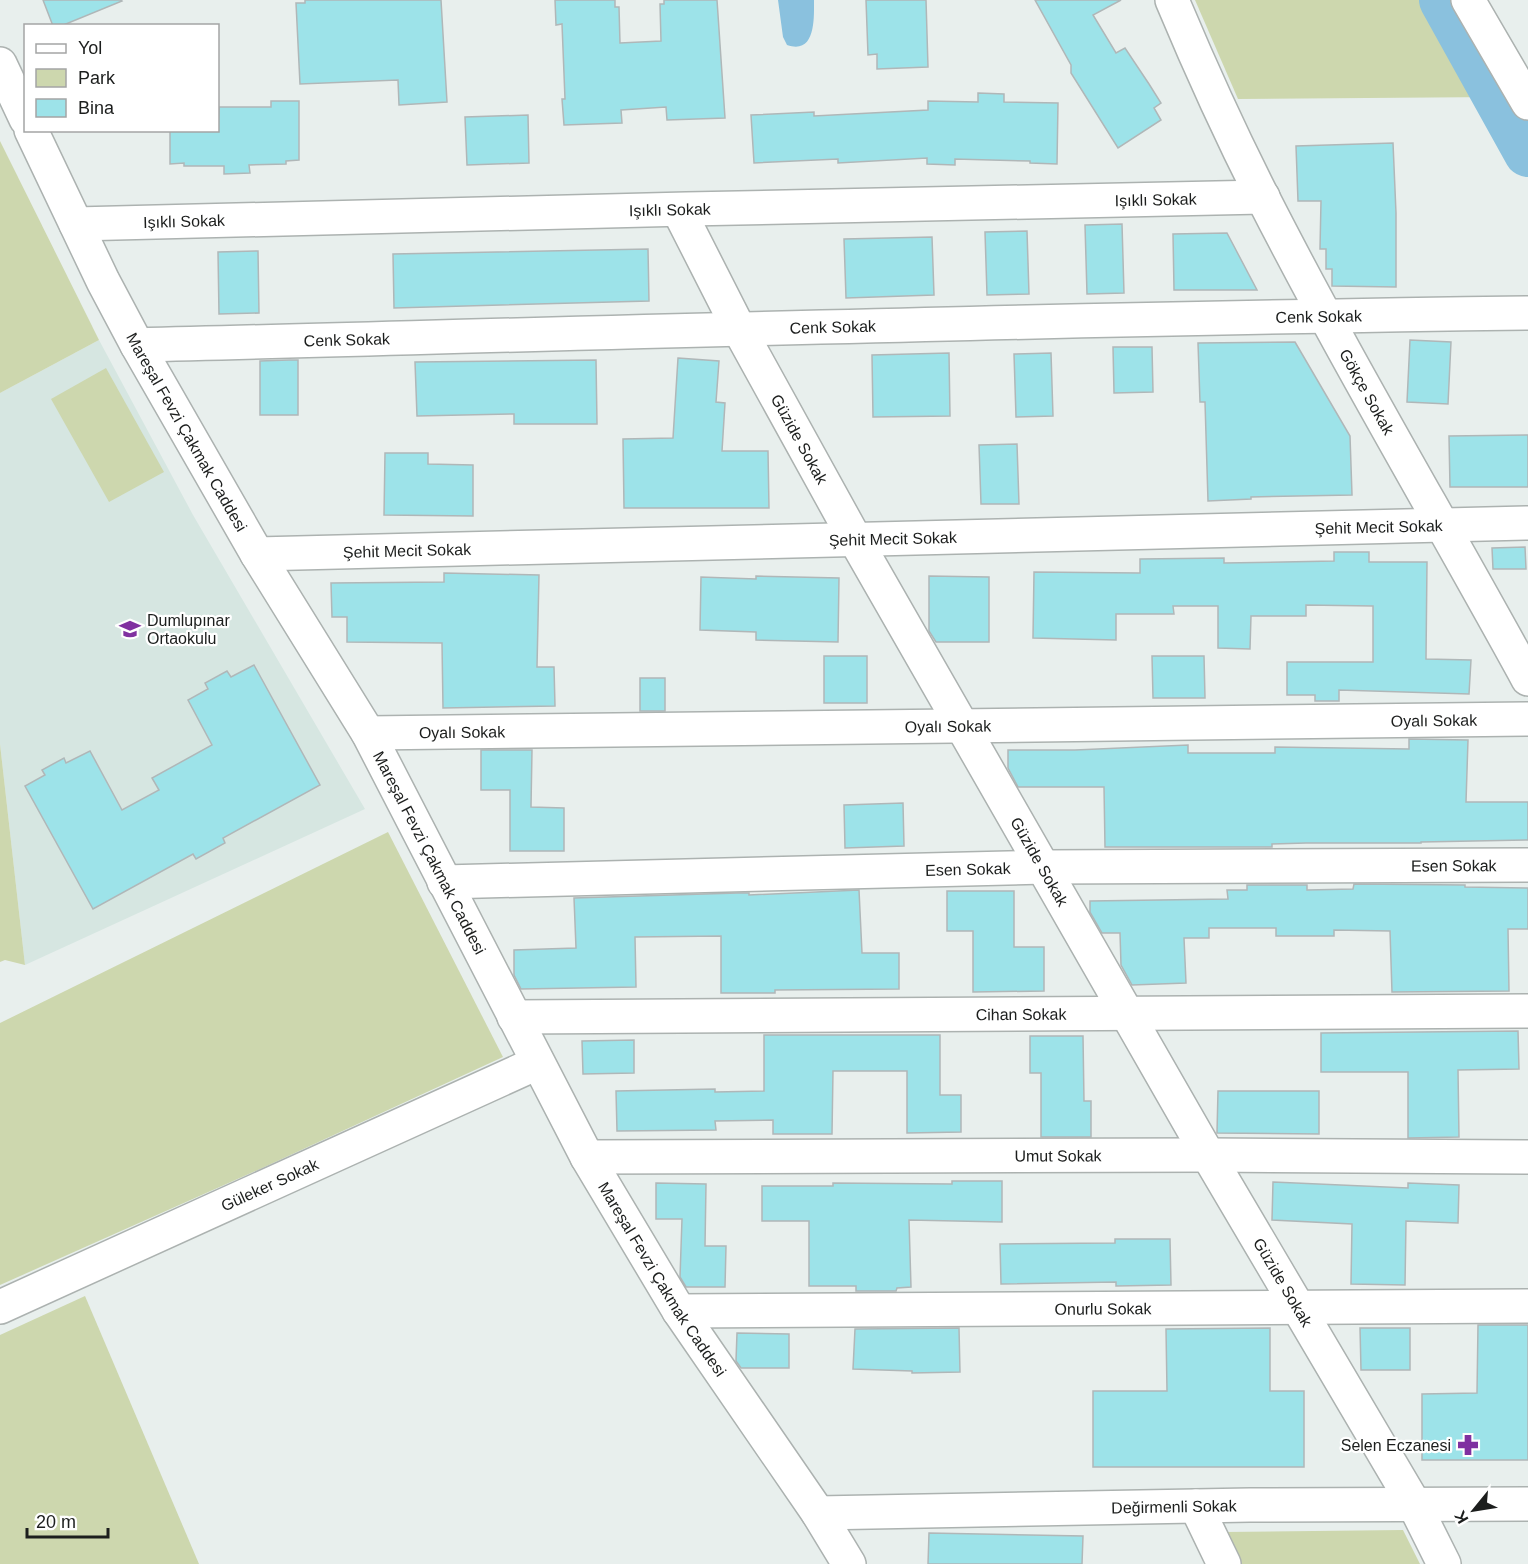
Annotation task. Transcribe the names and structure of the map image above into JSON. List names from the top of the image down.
{
  "streets": {
    "street": [
      "Işıklı Sokak",
      "Cenk Sokak",
      "Gökçe Sokak",
      "Mareşal Fevzi Çakmak Caddesi",
      "Güzide Sokak",
      "Şehit Mecit Sokak",
      "Oyalı Sokak",
      "Esen Sokak",
      "Cihan Sokak",
      "Umut Sokak",
      "Güleker Sokak",
      "Onurlu Sokak",
      "Değirmenli Sokak"
    ]
  },
  "crossings": [
    ["Işıklı Sokak", "Gökçe Sokak"],
    ["Işıklı Sokak", "Mareşal Fevzi Çakmak Caddesi"],
    ["Işıklı Sokak", "Güzide Sokak"],
    ["Cenk Sokak", "Gökçe Sokak"],
    ["Cenk Sokak", "Mareşal Fevzi Çakmak Caddesi"],
    ["Cenk Sokak", "Güzide Sokak"],
    ["Gökçe Sokak", "Şehit Mecit Sokak"],
    ["Mareşal Fevzi Çakmak Caddesi", "Şehit Mecit Sokak"],
    ["Mareşal Fevzi Çakmak Caddesi", "Oyalı Sokak"],
    ["Mareşal Fevzi Çakmak Caddesi", "Esen Sokak"],
    ["Mareşal Fevzi Çakmak Caddesi", "Cihan Sokak"],
    ["Mareşal Fevzi Çakmak Caddesi", "Umut Sokak"],
    ["Mareşal Fevzi Çakmak Caddesi", "Güleker Sokak"],
    ["Mareşal Fevzi Çakmak Caddesi", "Onurlu Sokak"],
    ["Mareşal Fevzi Çakmak Caddesi", "Değirmenli Sokak"],
    ["Güzide Sokak", "Şehit Mecit Sokak"],
    ["Güzide Sokak", "Oyalı Sokak"],
    ["Güzide Sokak", "Esen Sokak"],
    ["Güzide Sokak", "Cihan Sokak"],
    ["Güzide Sokak", "Umut Sokak"],
    ["Güzide Sokak", "Onurlu Sokak"],
    ["Güzide Sokak", "Değirmenli Sokak"]
  ],
  "places": {
    "school or university": ["Dumlupınar Ortaokulu"],
    "pharmacy": ["Selen Eczanesi"]
  },
  "legend": ["Yol", "Park", "Bina"],
  "scale_bar": "20 m",
  "north": "bottom left"
}
